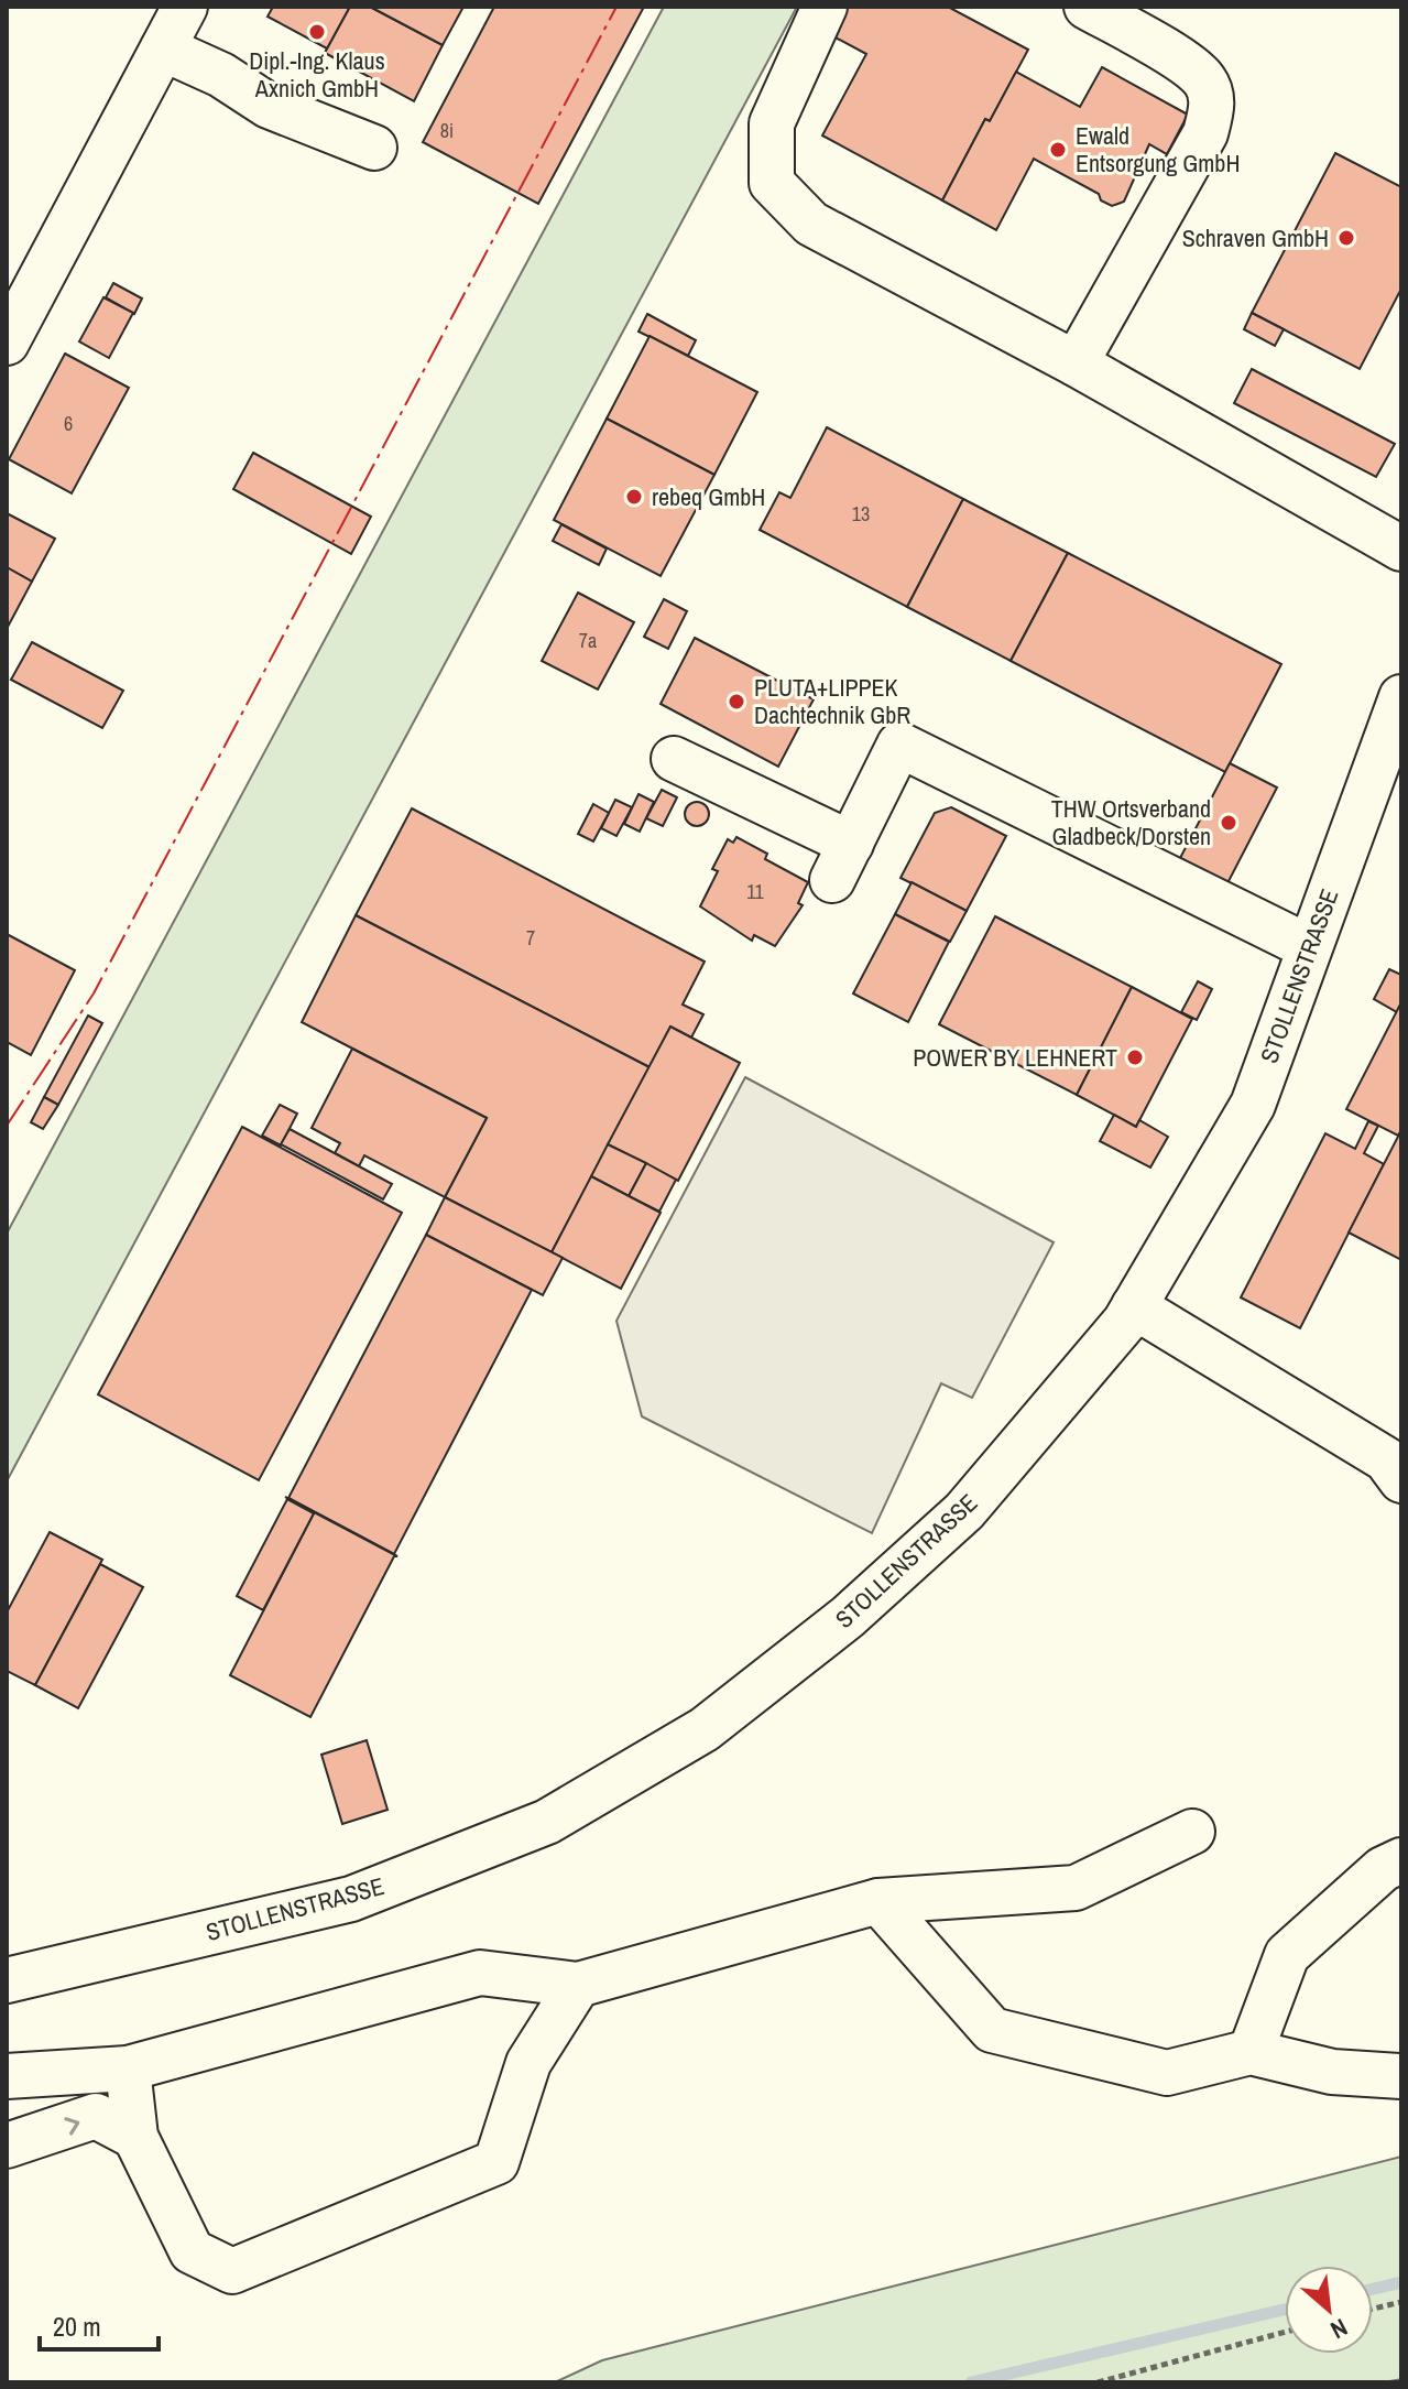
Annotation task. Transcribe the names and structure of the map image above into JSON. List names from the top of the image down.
{
  "streets": {
    "street": ["STOLLENSTRASSE"]
  },
  "places": [
    "Dipl.-Ing. Klaus Axnich GmbH",
    "Ewald Entsorgung GmbH",
    "Schraven GmbH",
    "rebeq GmbH",
    "PLUTA+LIPPEK Dachtechnik GbR",
    "THW Ortsverband Gladbeck/Dorsten",
    "POWER BY LEHNERT"
  ],
  "house_numbers": [
    "8i",
    "6",
    "13",
    "7a",
    "11",
    "7"
  ],
  "scale_bar": "20 m",
  "north": "bottom right"
}
